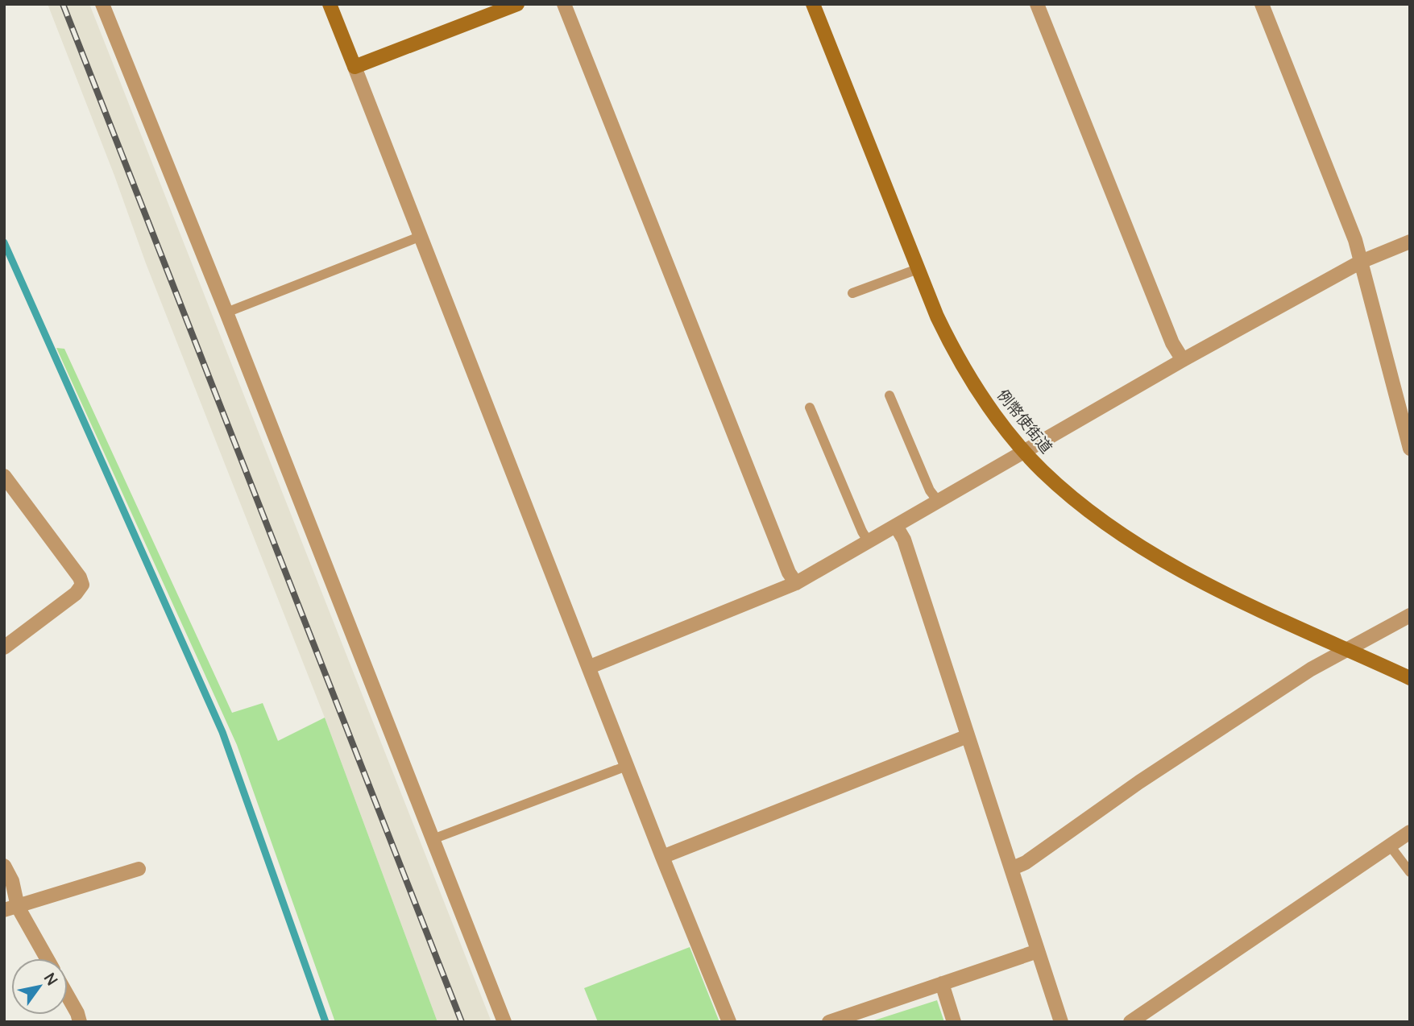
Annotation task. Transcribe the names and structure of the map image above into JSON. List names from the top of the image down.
{
  "streets": {
    "main road": ["例幣使街道"]
  },
  "north": "top right"
}
